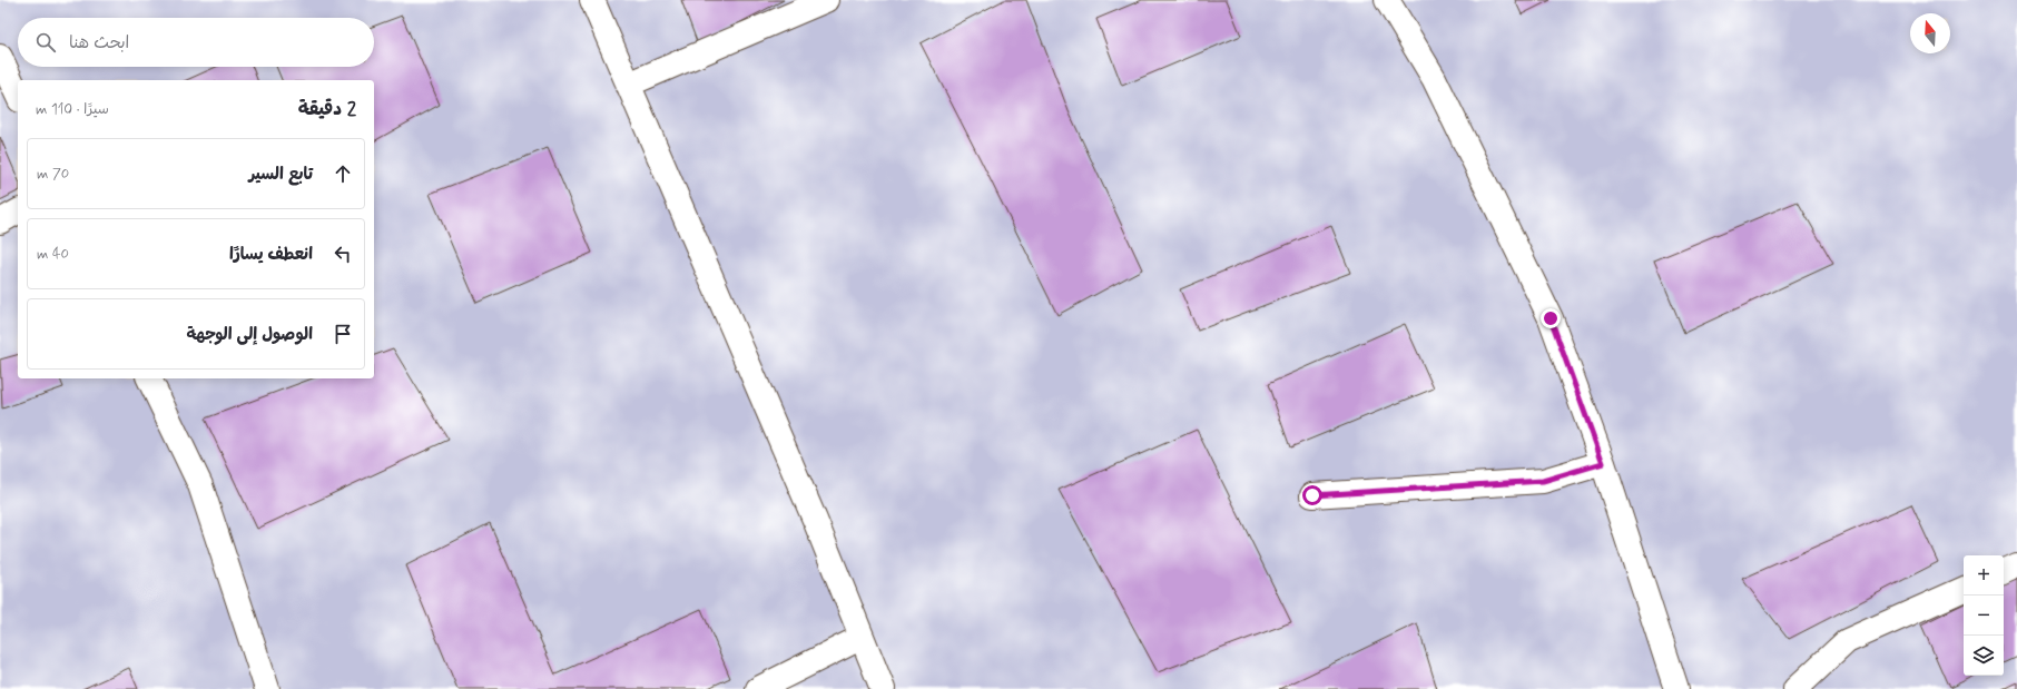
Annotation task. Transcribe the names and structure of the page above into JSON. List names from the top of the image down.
{
  "north": "top",
  "page": {
    "search": "ابحث هنا",
    "heading": ["2 دقيقة", "سيرًا · 110 m"],
    "list": [
      ["تابع السير", "70 m"],
      ["انعطف يسارًا", "40 m"],
      "الوصول إلى الوجهة"
    ],
    "map_buttons": ["+", "−"]
  }
}
